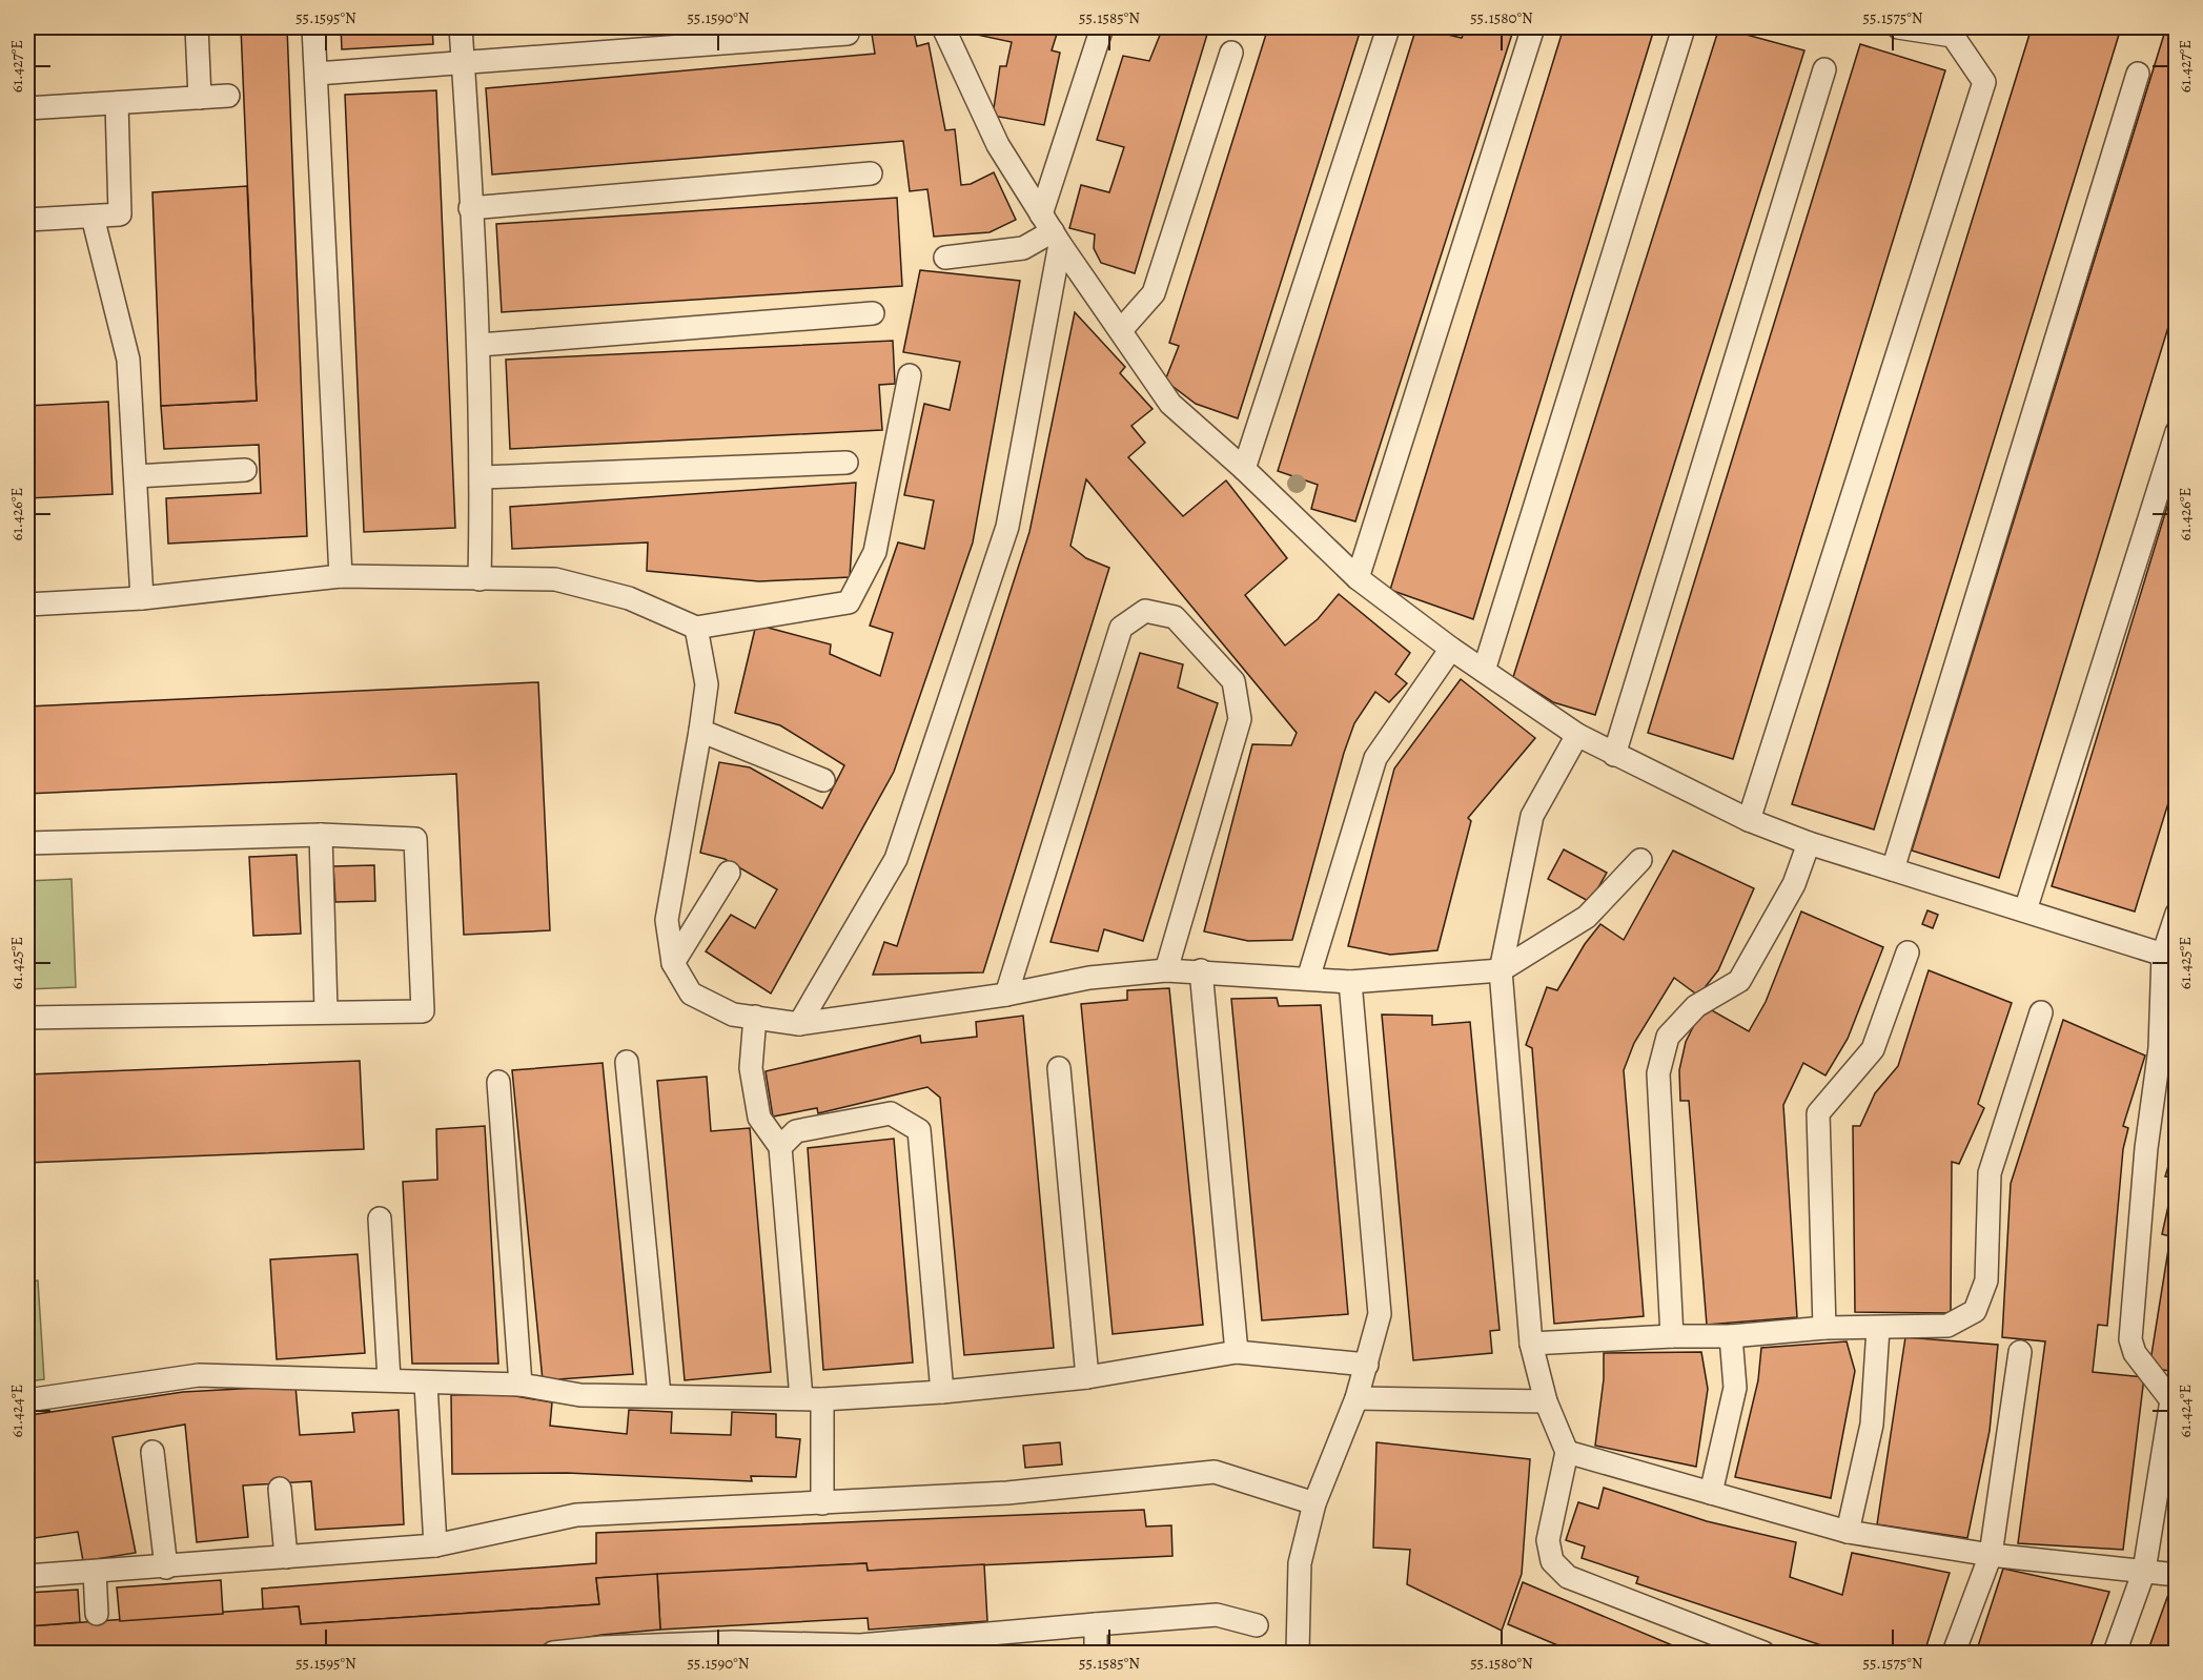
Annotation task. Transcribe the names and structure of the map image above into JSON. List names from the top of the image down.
{
  "coordinates": [
    "55.1595°N",
    "55.1590°N",
    "55.1585°N",
    "55.1580°N",
    "55.1575°N",
    "61.427°E",
    "61.426°E",
    "61.425°E",
    "61.424°E"
  ]
}
